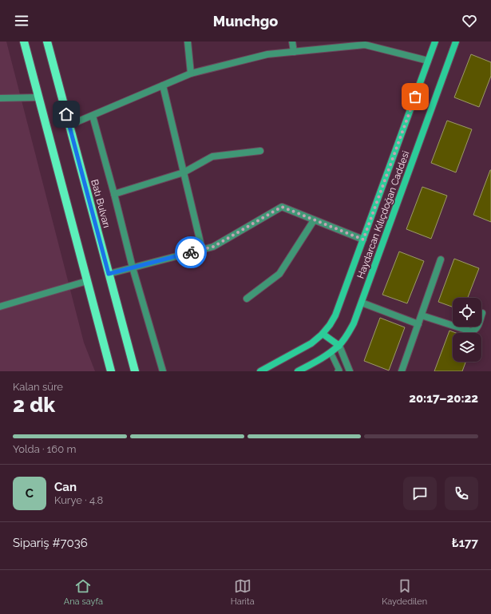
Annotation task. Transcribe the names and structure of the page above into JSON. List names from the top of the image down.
{
  "streets": {
    "main road": ["Batı Bulvarı", "Haydarcan Kılıçdoğan Caddesi"]
  },
  "page": {
    "header": "Munchgo",
    "heading": ["2 dk", "Kalan süre", "20:17–20:22"],
    "panel": [
      "Can",
      "Kurye · 4.8",
      "Sipariş #7036",
      "₺177"
    ],
    "bar": "Yolda · 160 m",
    "round": "C",
    "tabs": ["Ana sayfa", "Harita", "Kaydedilen"]
  }
}
